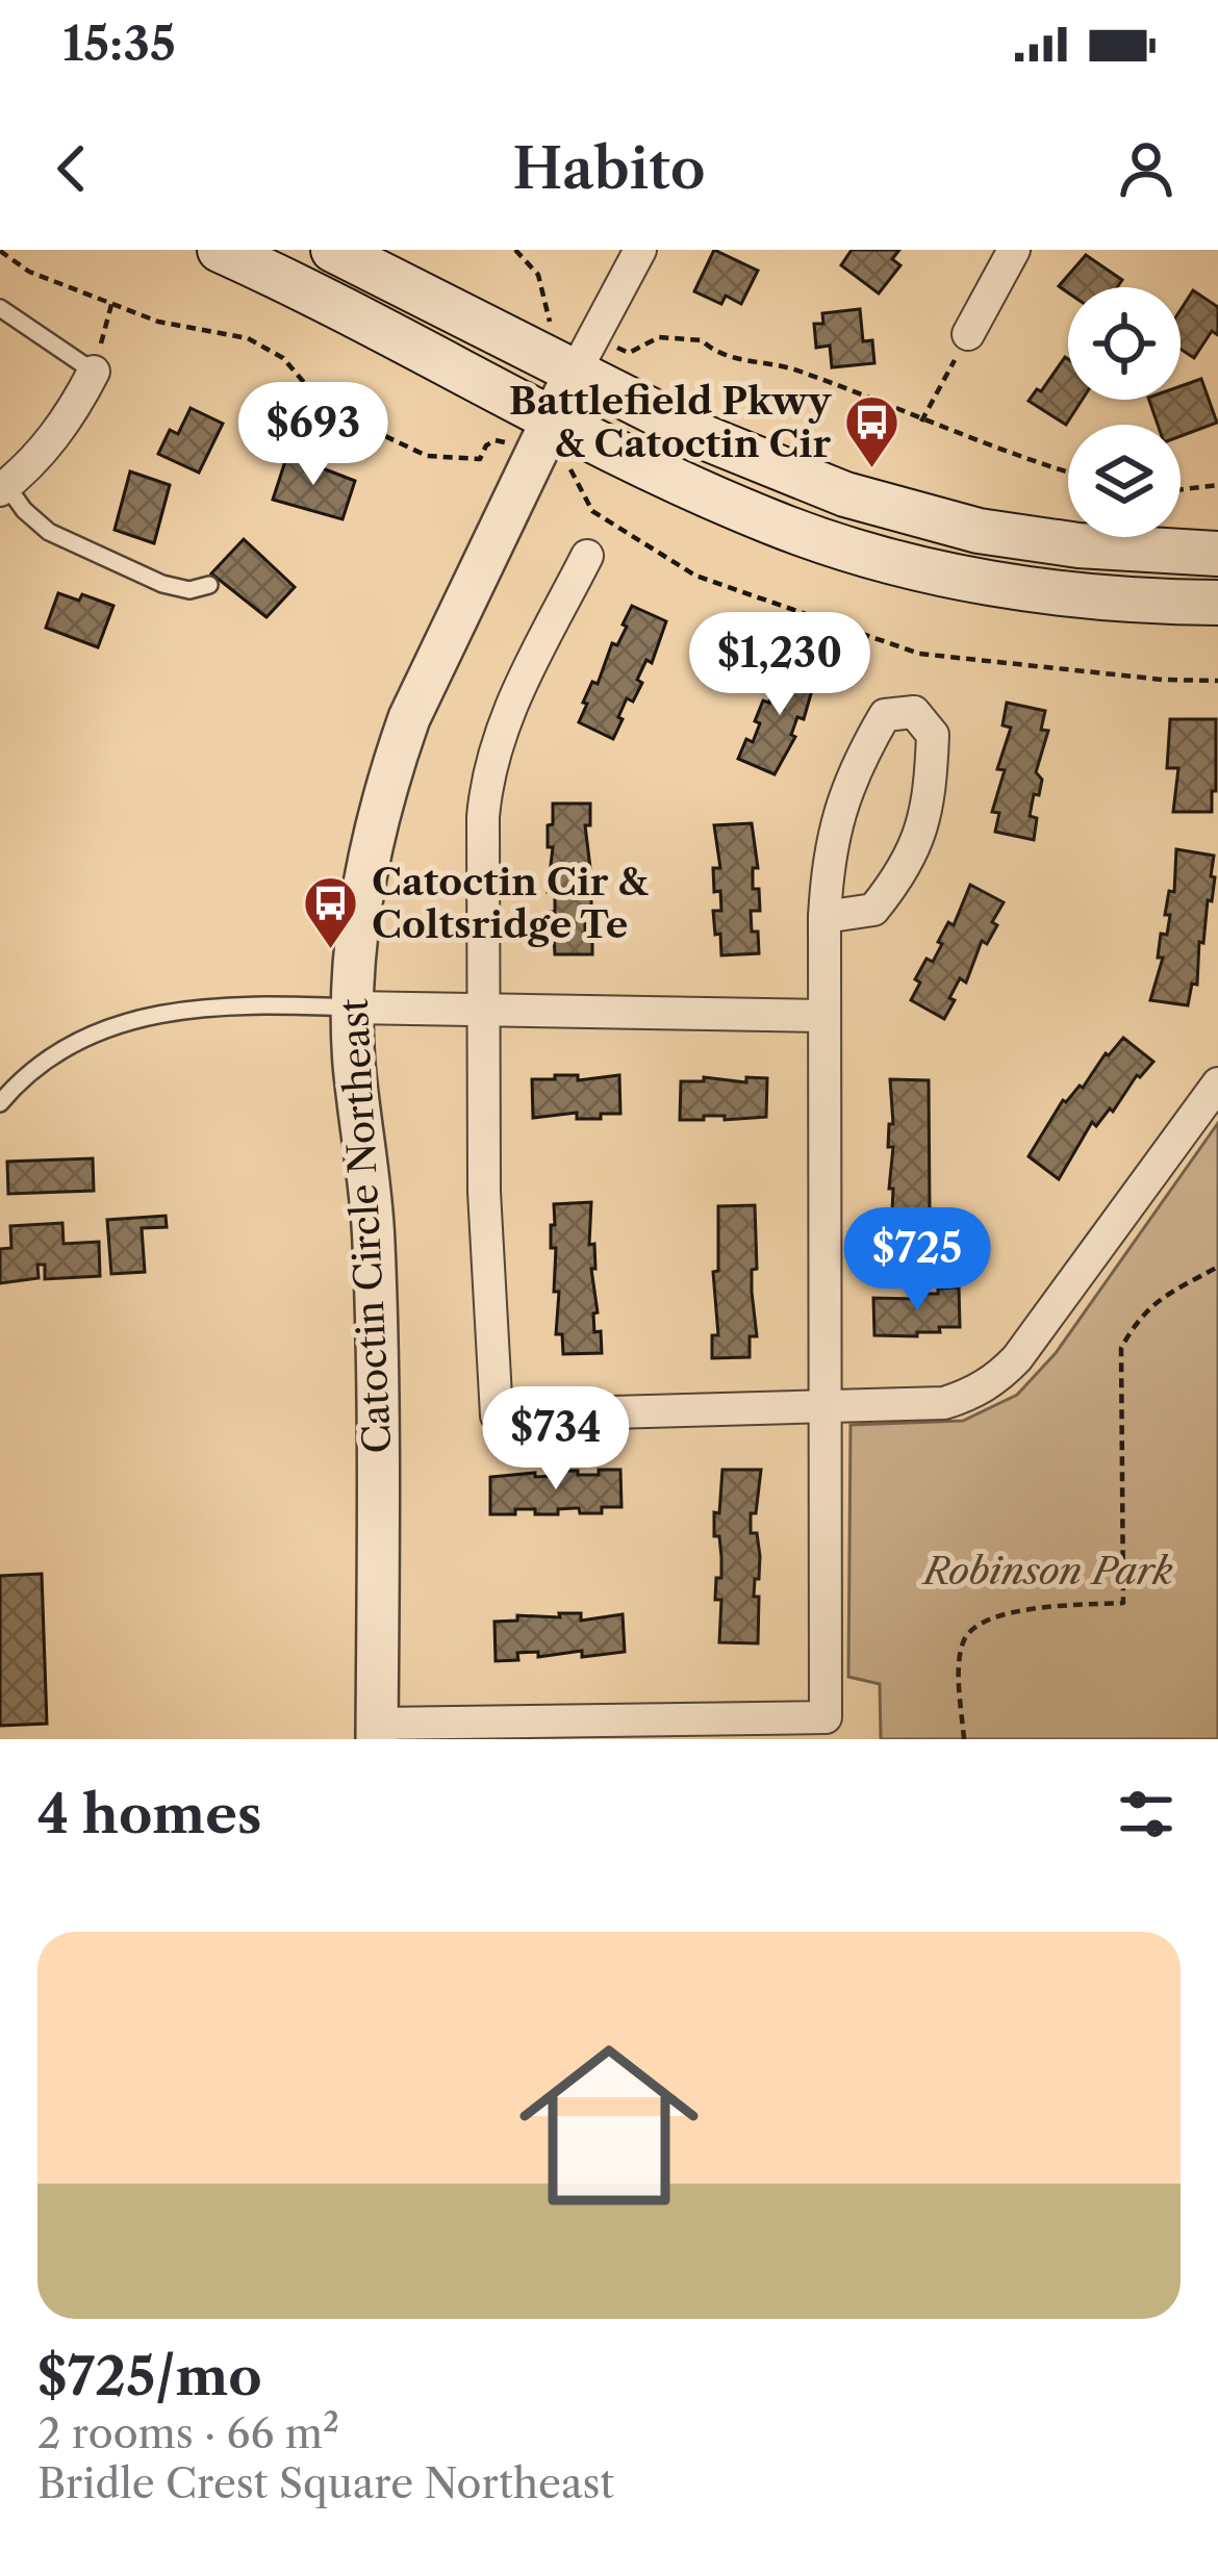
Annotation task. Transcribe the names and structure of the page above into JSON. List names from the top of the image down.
{
  "streets": {
    "street": ["Catoctin Circle Northeast"]
  },
  "parks": ["Robinson Park"],
  "places": {
    "bus stop": ["Battlefield Pkwy & Catoctin Cir", "Catoctin Cir & Coltsridge Te"]
  },
  "page": {
    "status": "15:35",
    "header": "Habito",
    "price": [
      "$693",
      "$1,230",
      "$725",
      "$734"
    ],
    "heading": "4 homes",
    "list": [
      {
        "name": "$725/mo",
        "note": "2 rooms · 66 m² · Bridle Crest Square Northeast"
      }
    ]
  }
}
